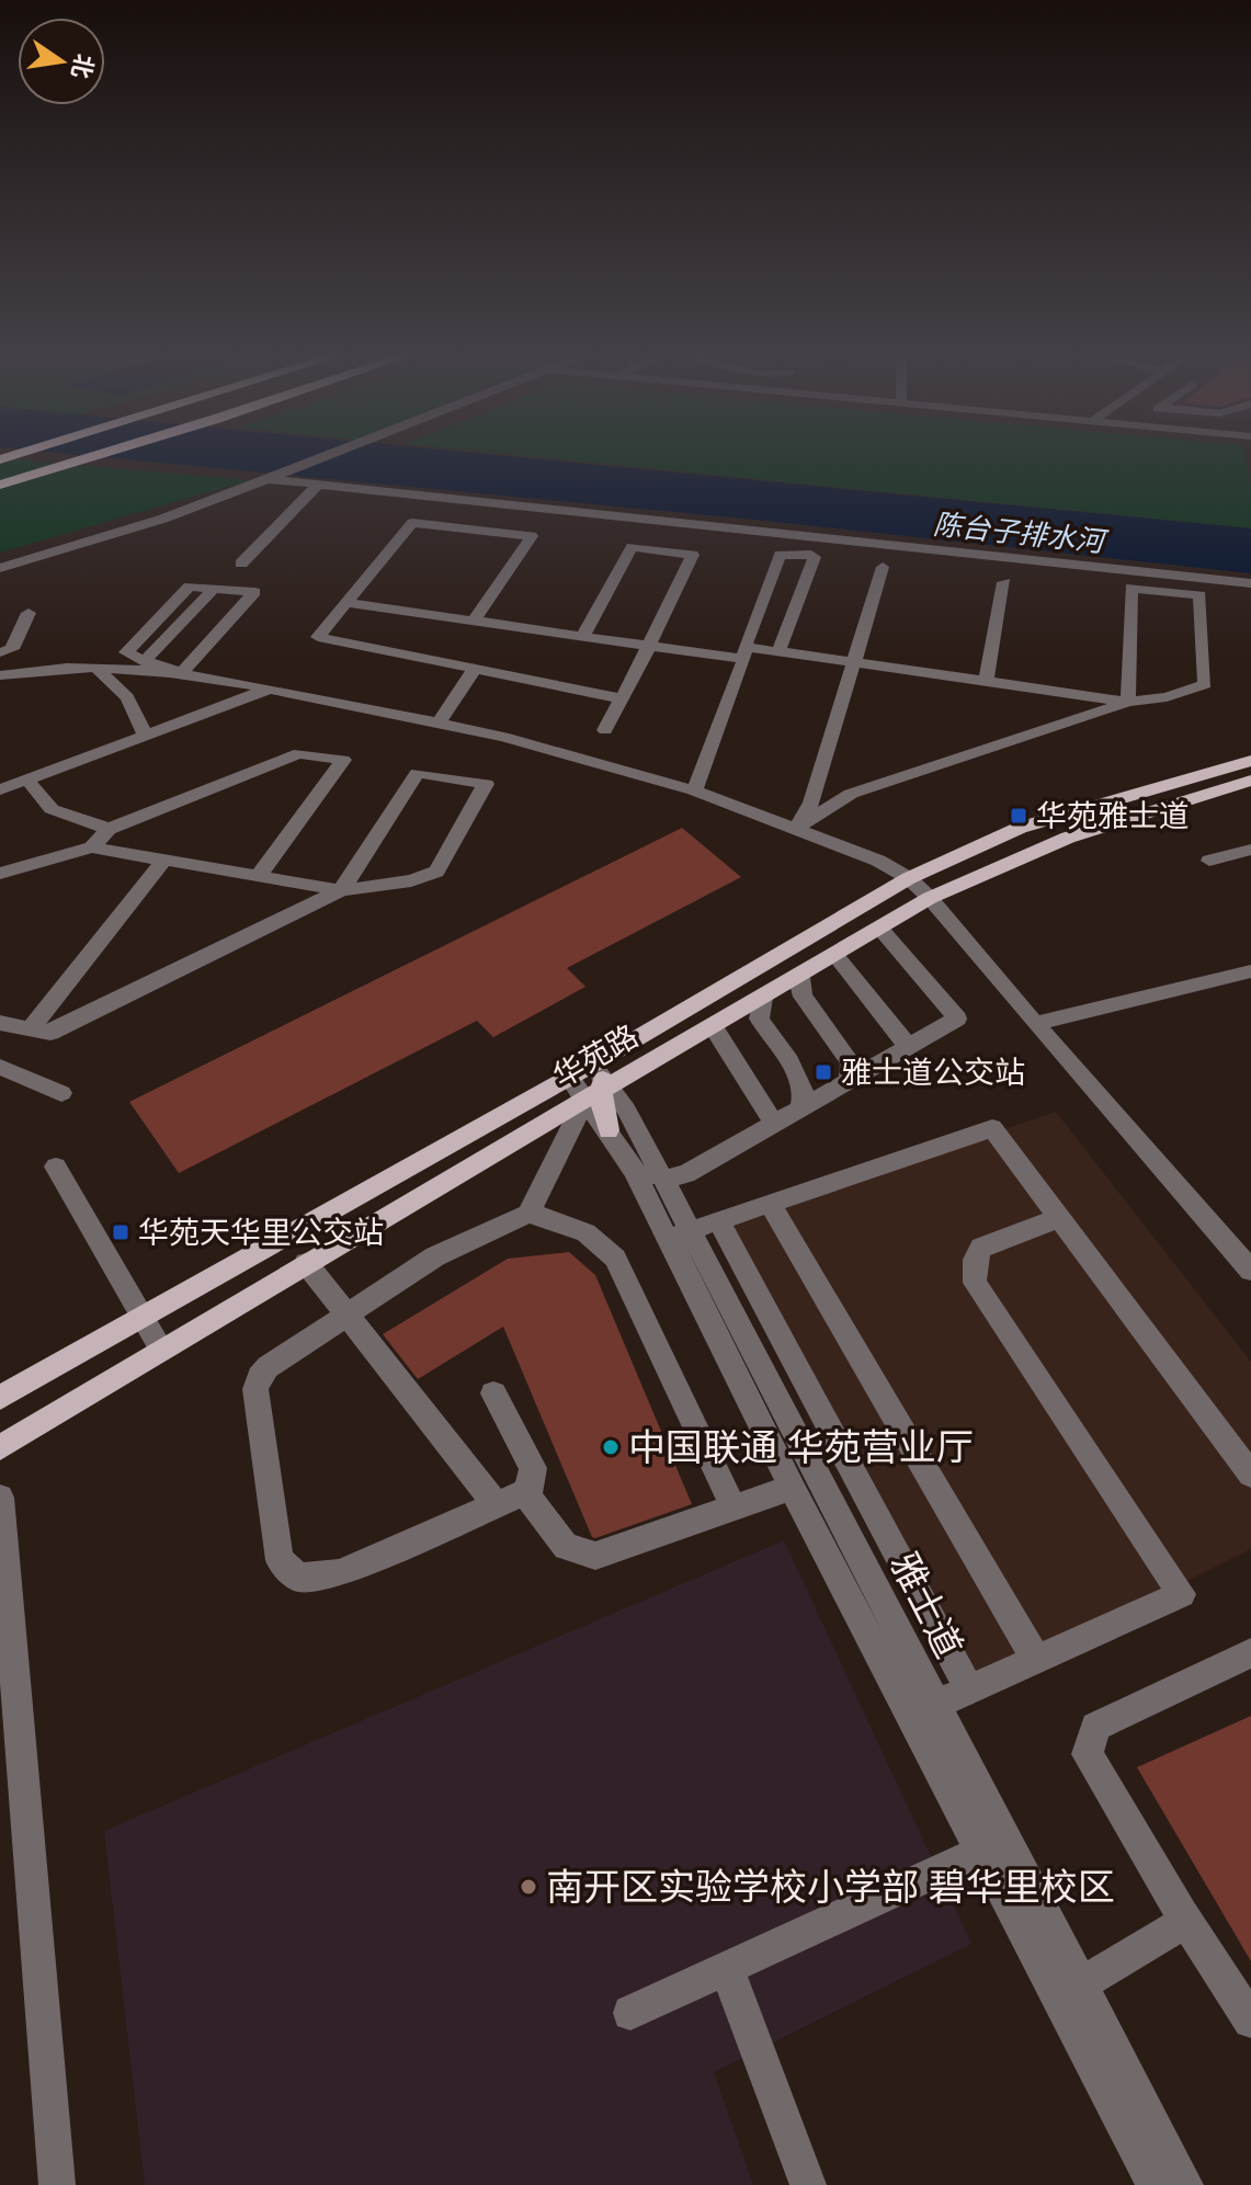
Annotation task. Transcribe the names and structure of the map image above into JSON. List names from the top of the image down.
{
  "streets": {
    "main road": ["华苑路"],
    "street": ["雅士道"]
  },
  "crossings": [
    ["华苑路", "雅士道"]
  ],
  "water": ["陈台子排水河"],
  "places": {
    "transit": ["华苑雅士道", "雅士道公交站", "华苑天华里公交站"],
    "other": ["中国联通 华苑营业厅", "南开区实验学校小学部 碧华里校区"]
  },
  "north": "right"
}
